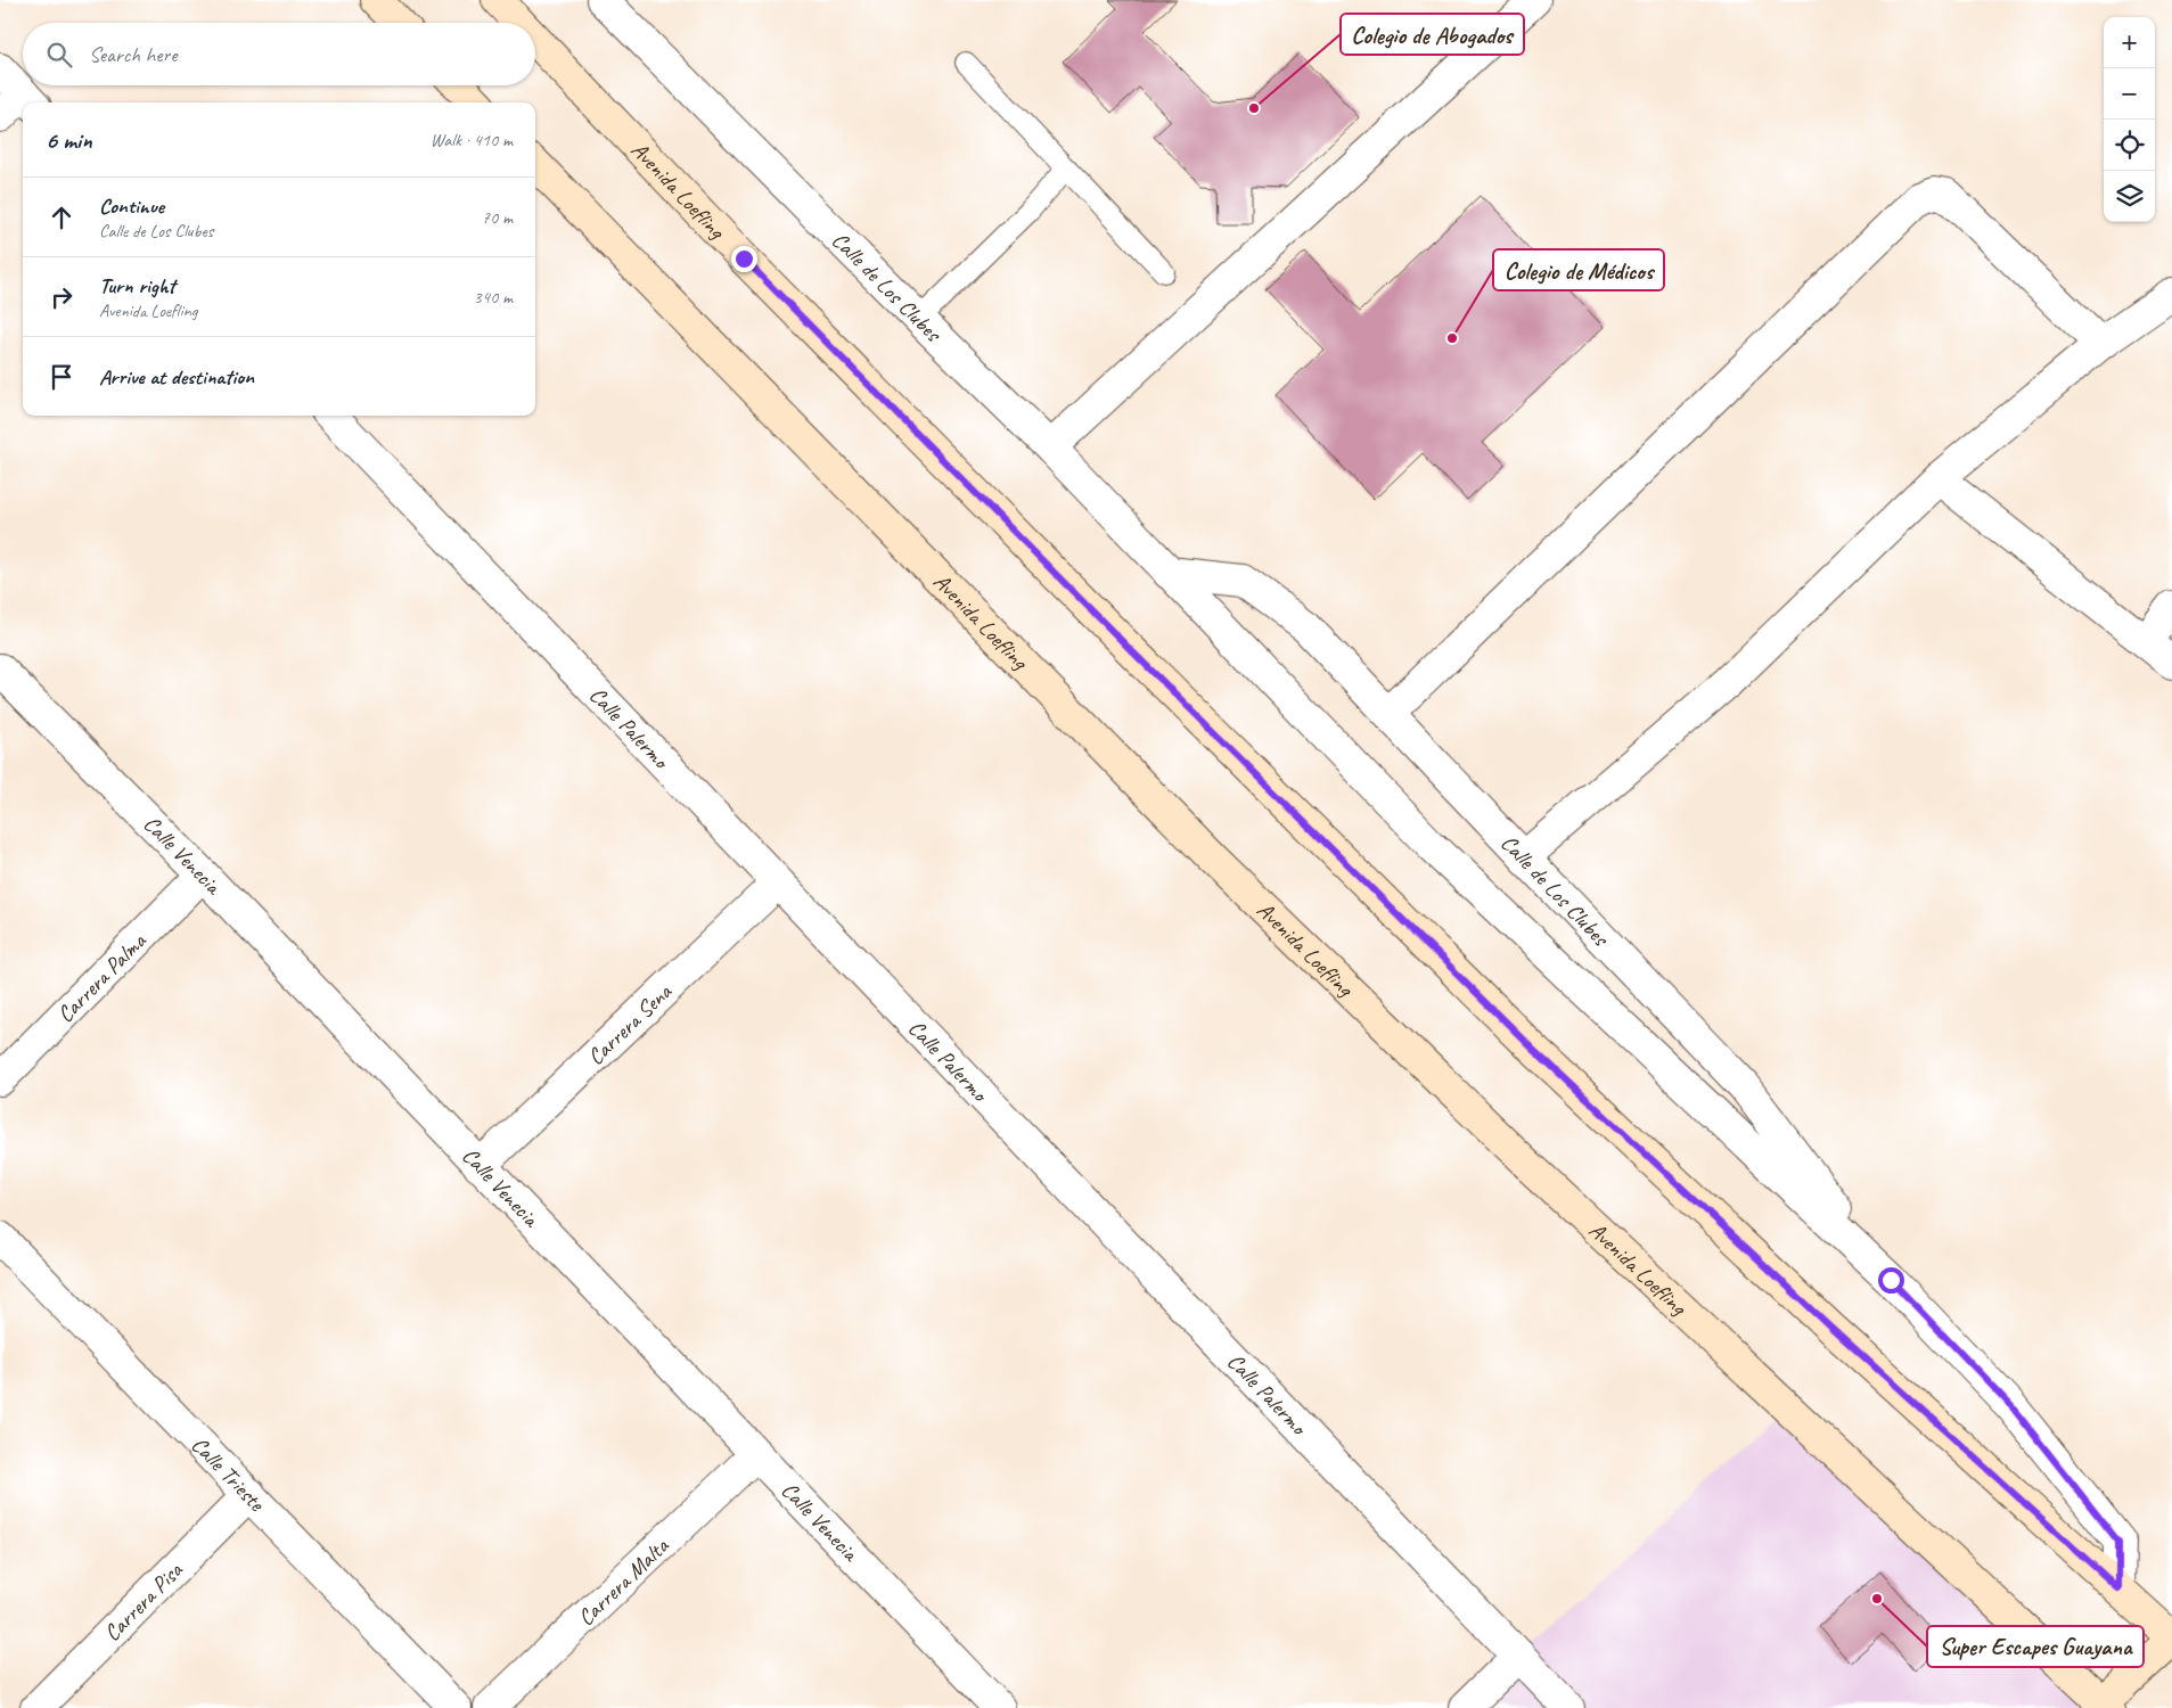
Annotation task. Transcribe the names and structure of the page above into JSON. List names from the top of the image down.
{
  "streets": {
    "street": [
      "Avenida Loefling",
      "Calle de Los Clubes",
      "Calle Palermo",
      "Calle Venecia",
      "Carrera Palma",
      "Carrera Sena",
      "Calle Trieste",
      "Carrera Malta",
      "Carrera Pisa"
    ]
  },
  "crossings": [
    ["Avenida Loefling", "Calle de Los Clubes"],
    ["Calle Palermo", "Carrera Sena"],
    ["Calle Venecia", "Carrera Palma"],
    ["Calle Venecia", "Carrera Sena"],
    ["Calle Venecia", "Carrera Malta"],
    ["Calle Trieste", "Carrera Pisa"]
  ],
  "places": ["Colegio de Abogados", "Colegio de Médicos", "Super Escapes Guayana"],
  "page": {
    "map_buttons": ["+", "−"],
    "search": "Search here",
    "heading": ["6 min", "Walk · 410 m"],
    "list": [
      ["Continue", "Calle de Los Clubes", "70 m"],
      ["Turn right", "Avenida Loefling", "340 m"],
      "Arrive at destination"
    ]
  }
}
